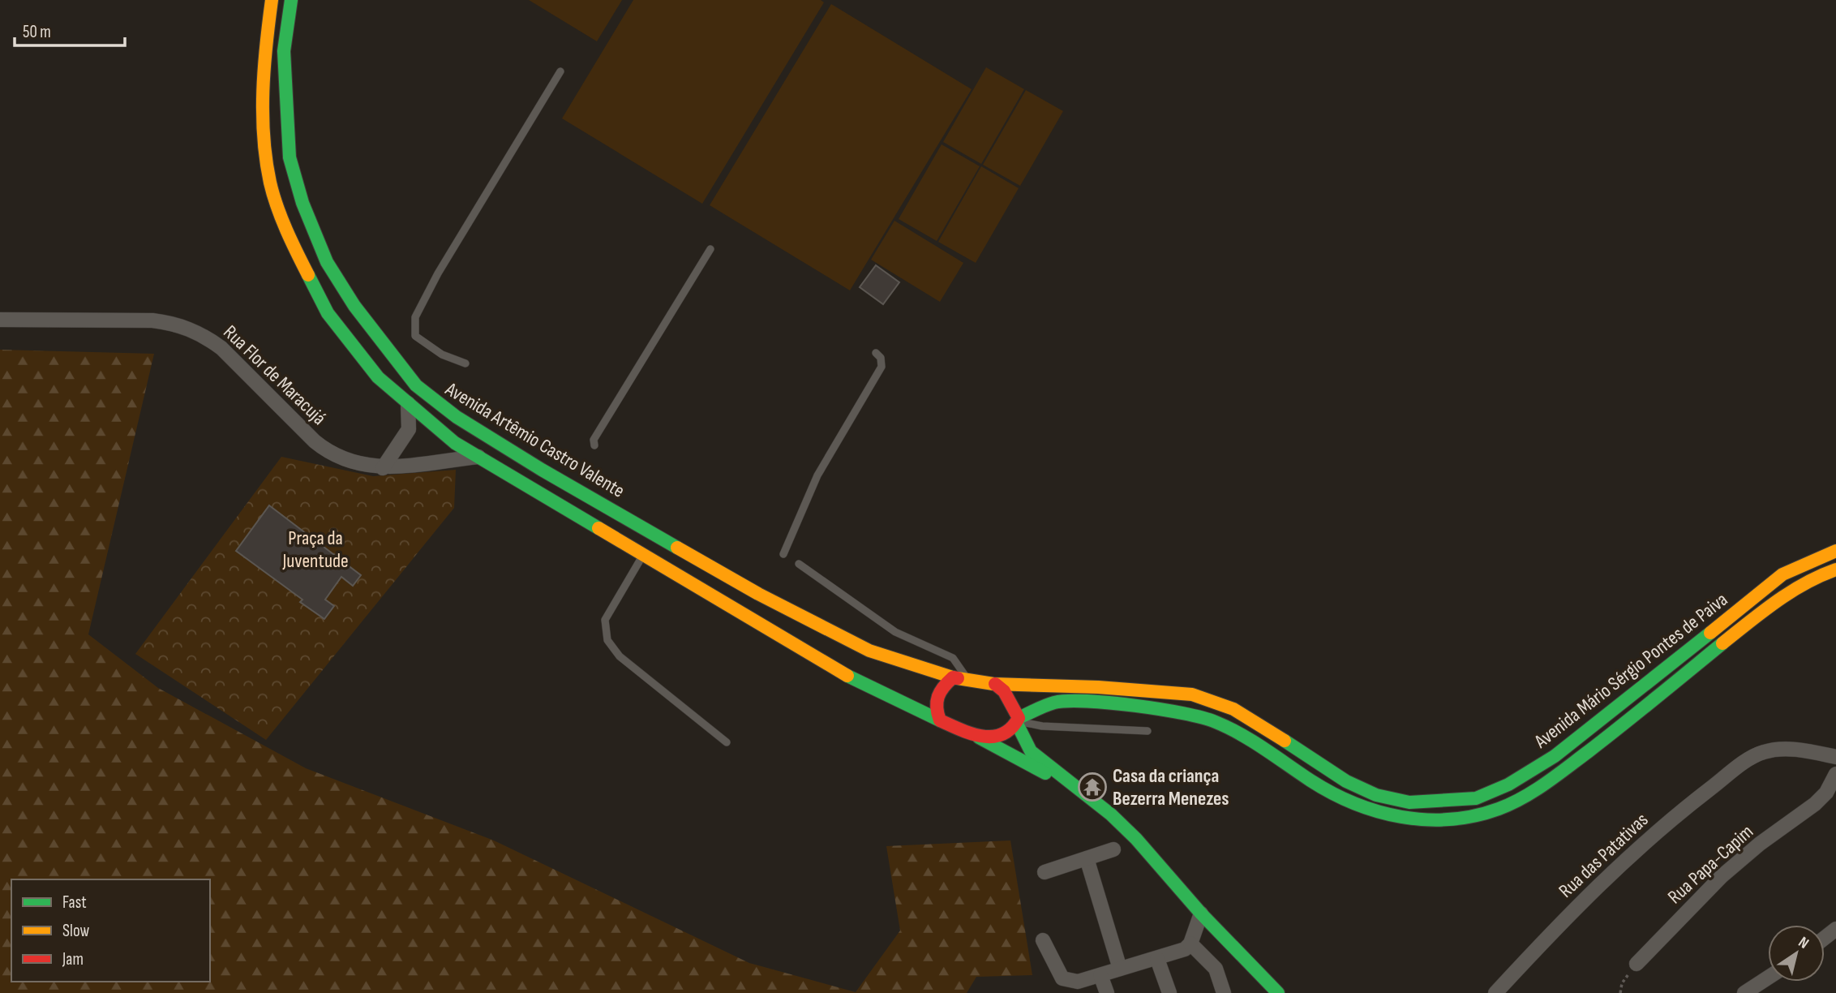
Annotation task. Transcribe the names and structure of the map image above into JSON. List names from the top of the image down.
{
  "streets": {
    "main road": ["Avenida Artêmio Castro Valente", "Avenida Mário Sérgio Pontes de Paiva"],
    "street": ["Rua Flor de Maracujá", "Rua das Patativas", "Rua Papa-Capim"]
  },
  "crossings": [
    ["Avenida Artêmio Castro Valente", "Avenida Mário Sérgio Pontes de Paiva"]
  ],
  "parks": ["Praça da Juventude"],
  "places": {
    "temple": ["Casa da criança Bezerra Menezes"]
  },
  "legend": ["Fast", "Slow", "Jam"],
  "scale_bar": "50 m",
  "north": "top right"
}
